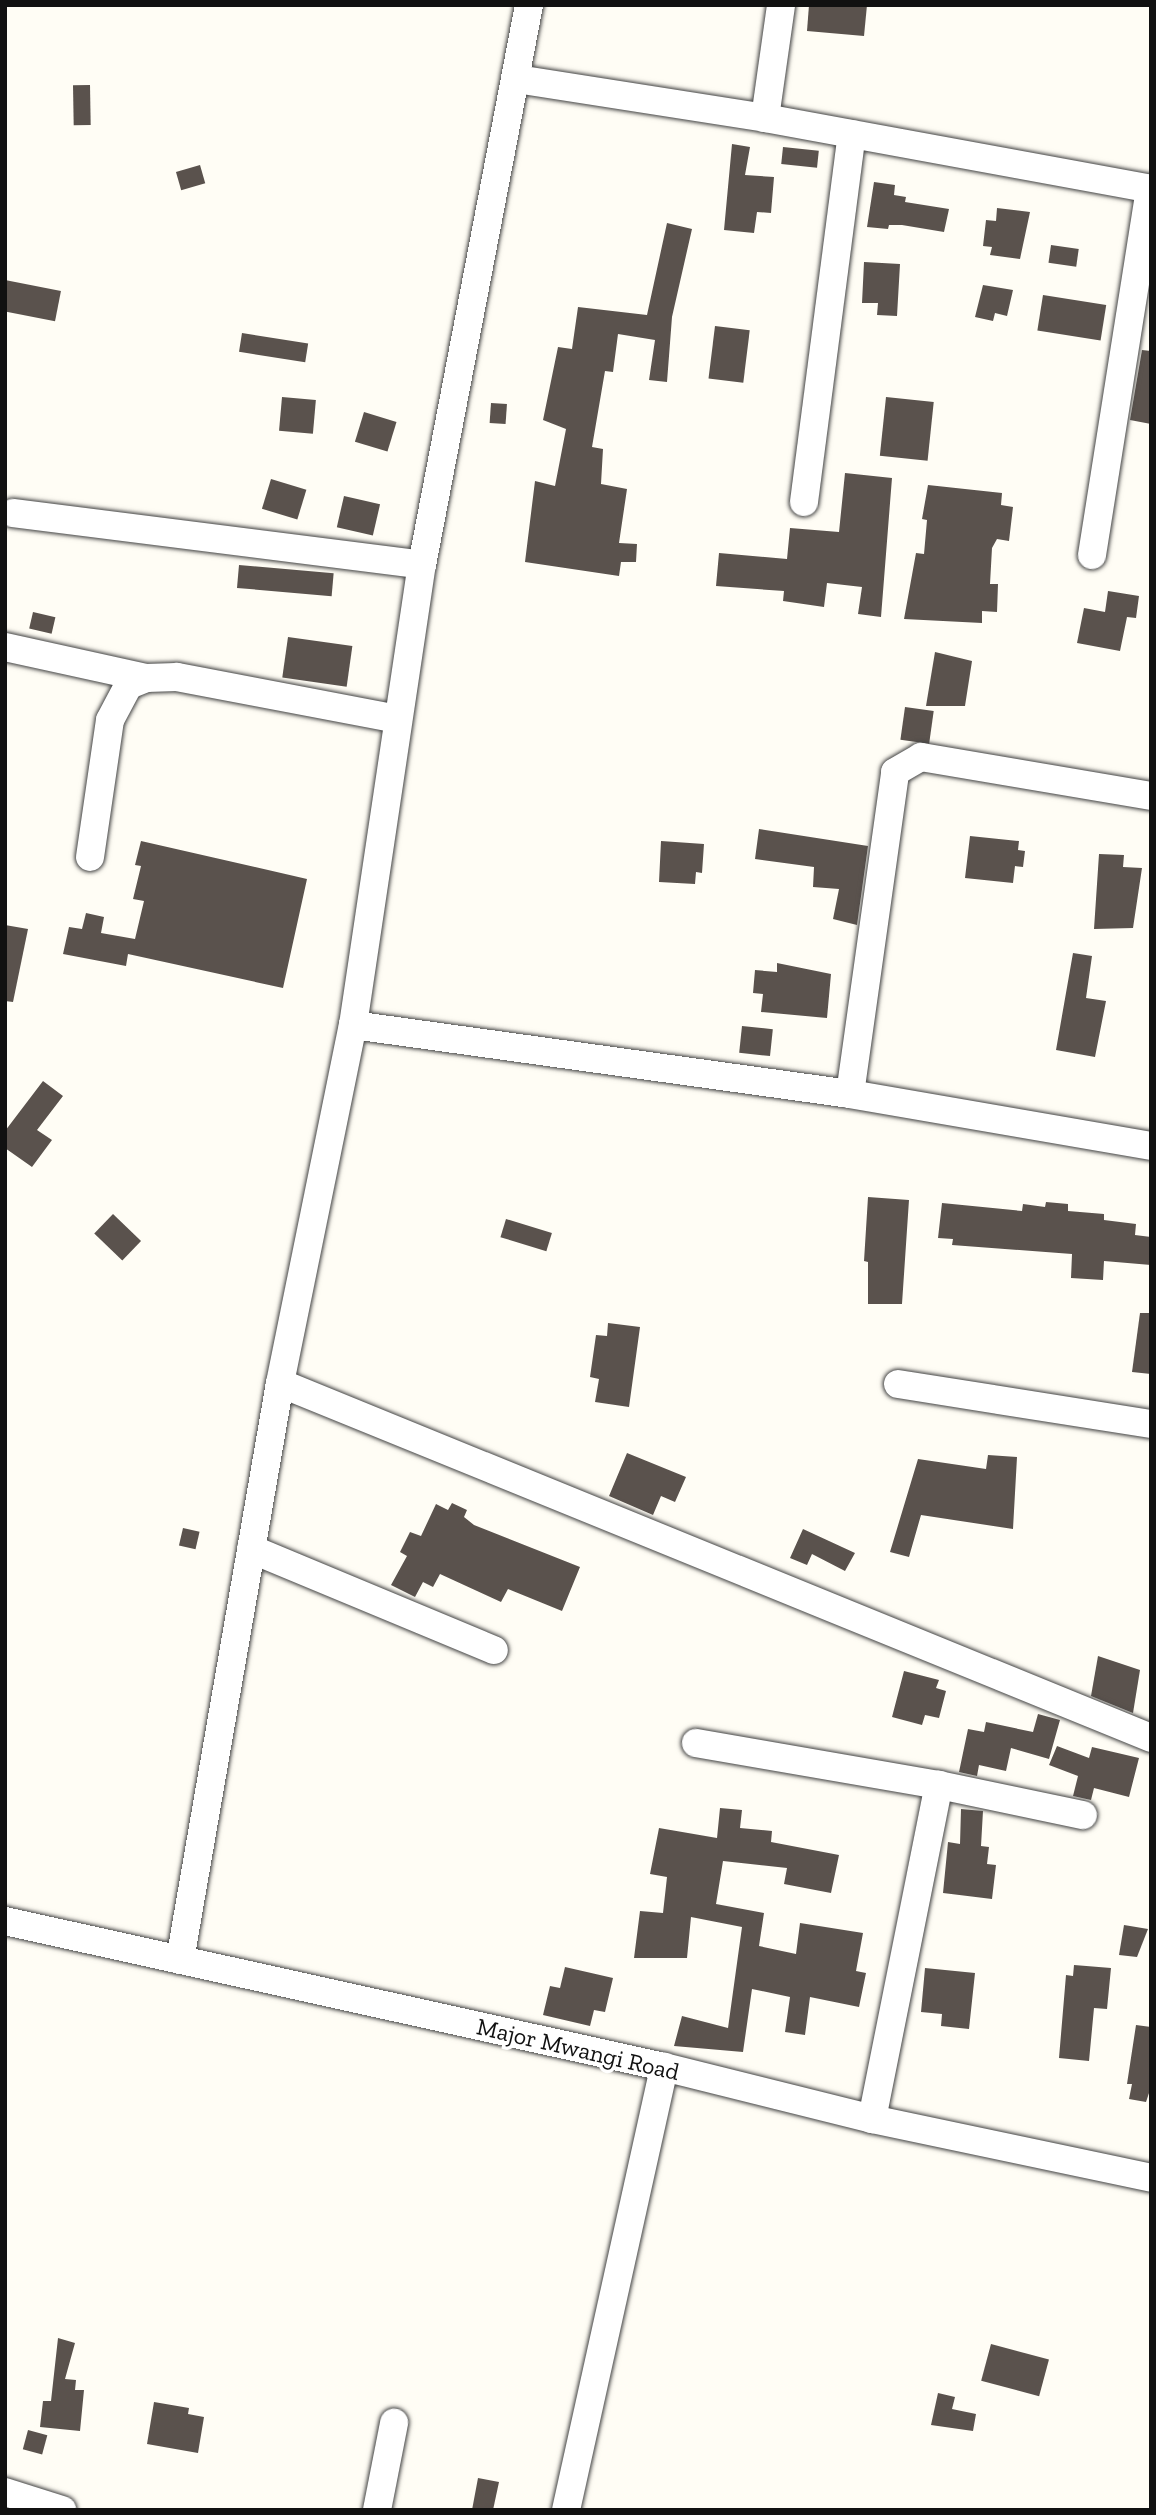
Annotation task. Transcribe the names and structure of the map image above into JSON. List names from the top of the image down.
{
  "streets": {
    "street": ["Major Mwangi Road"]
  }
}
